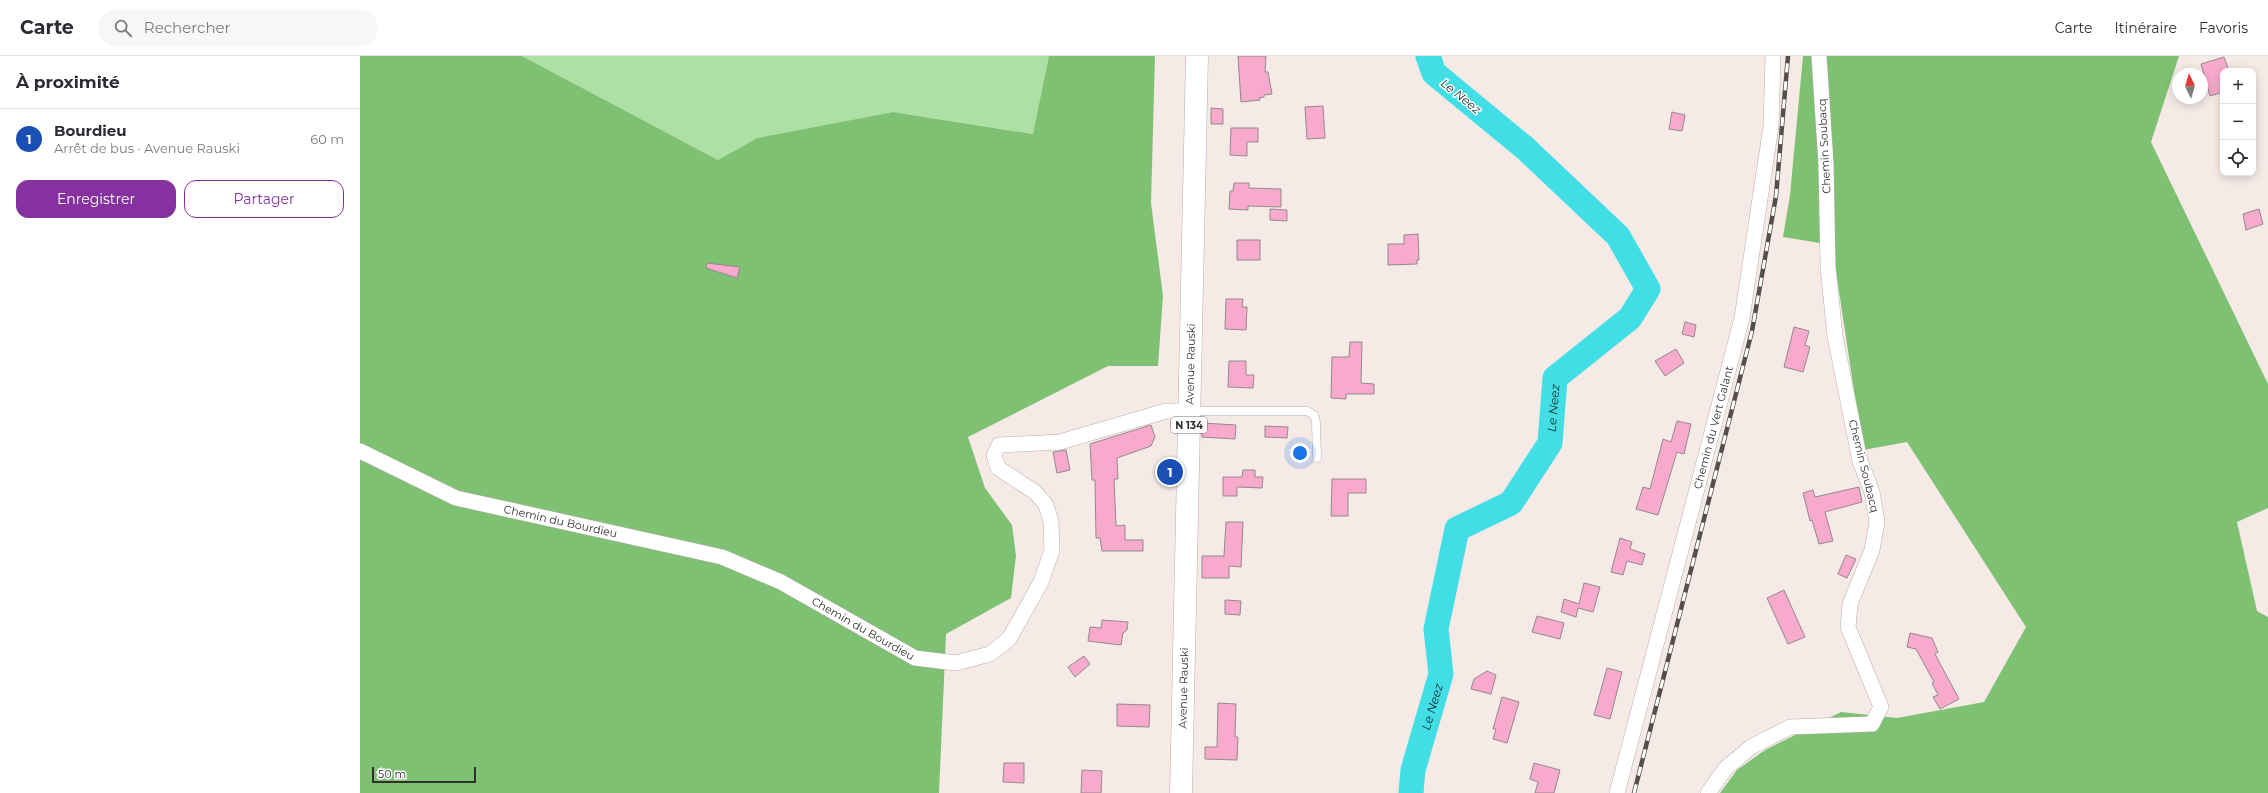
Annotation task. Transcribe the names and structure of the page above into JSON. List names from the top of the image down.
{
  "streets": {
    "main road": ["Avenue Rauski", "N 134"],
    "street": ["Chemin Soubacq", "Chemin du Vert Galant", "Chemin du Bourdieu"]
  },
  "crossings": [
    ["Avenue Rauski", "Chemin du Bourdieu"]
  ],
  "water": ["Le Neez"],
  "scale_bar": "50 m",
  "north": "top",
  "page": {
    "header": "Carte",
    "search": "Rechercher",
    "nav": ["Carte", "Itinéraire", "Favoris"],
    "heading": "À proximité",
    "map_buttons": ["+", "−"],
    "list": [
      {
        "mark": "1",
        "name": "Bourdieu",
        "note": "Arrêt de bus · Avenue Rauski",
        "value": "60 m"
      }
    ],
    "buttons": ["Enregistrer", "Partager"],
    "pins": "1",
    "scale": "50 m"
  }
}
